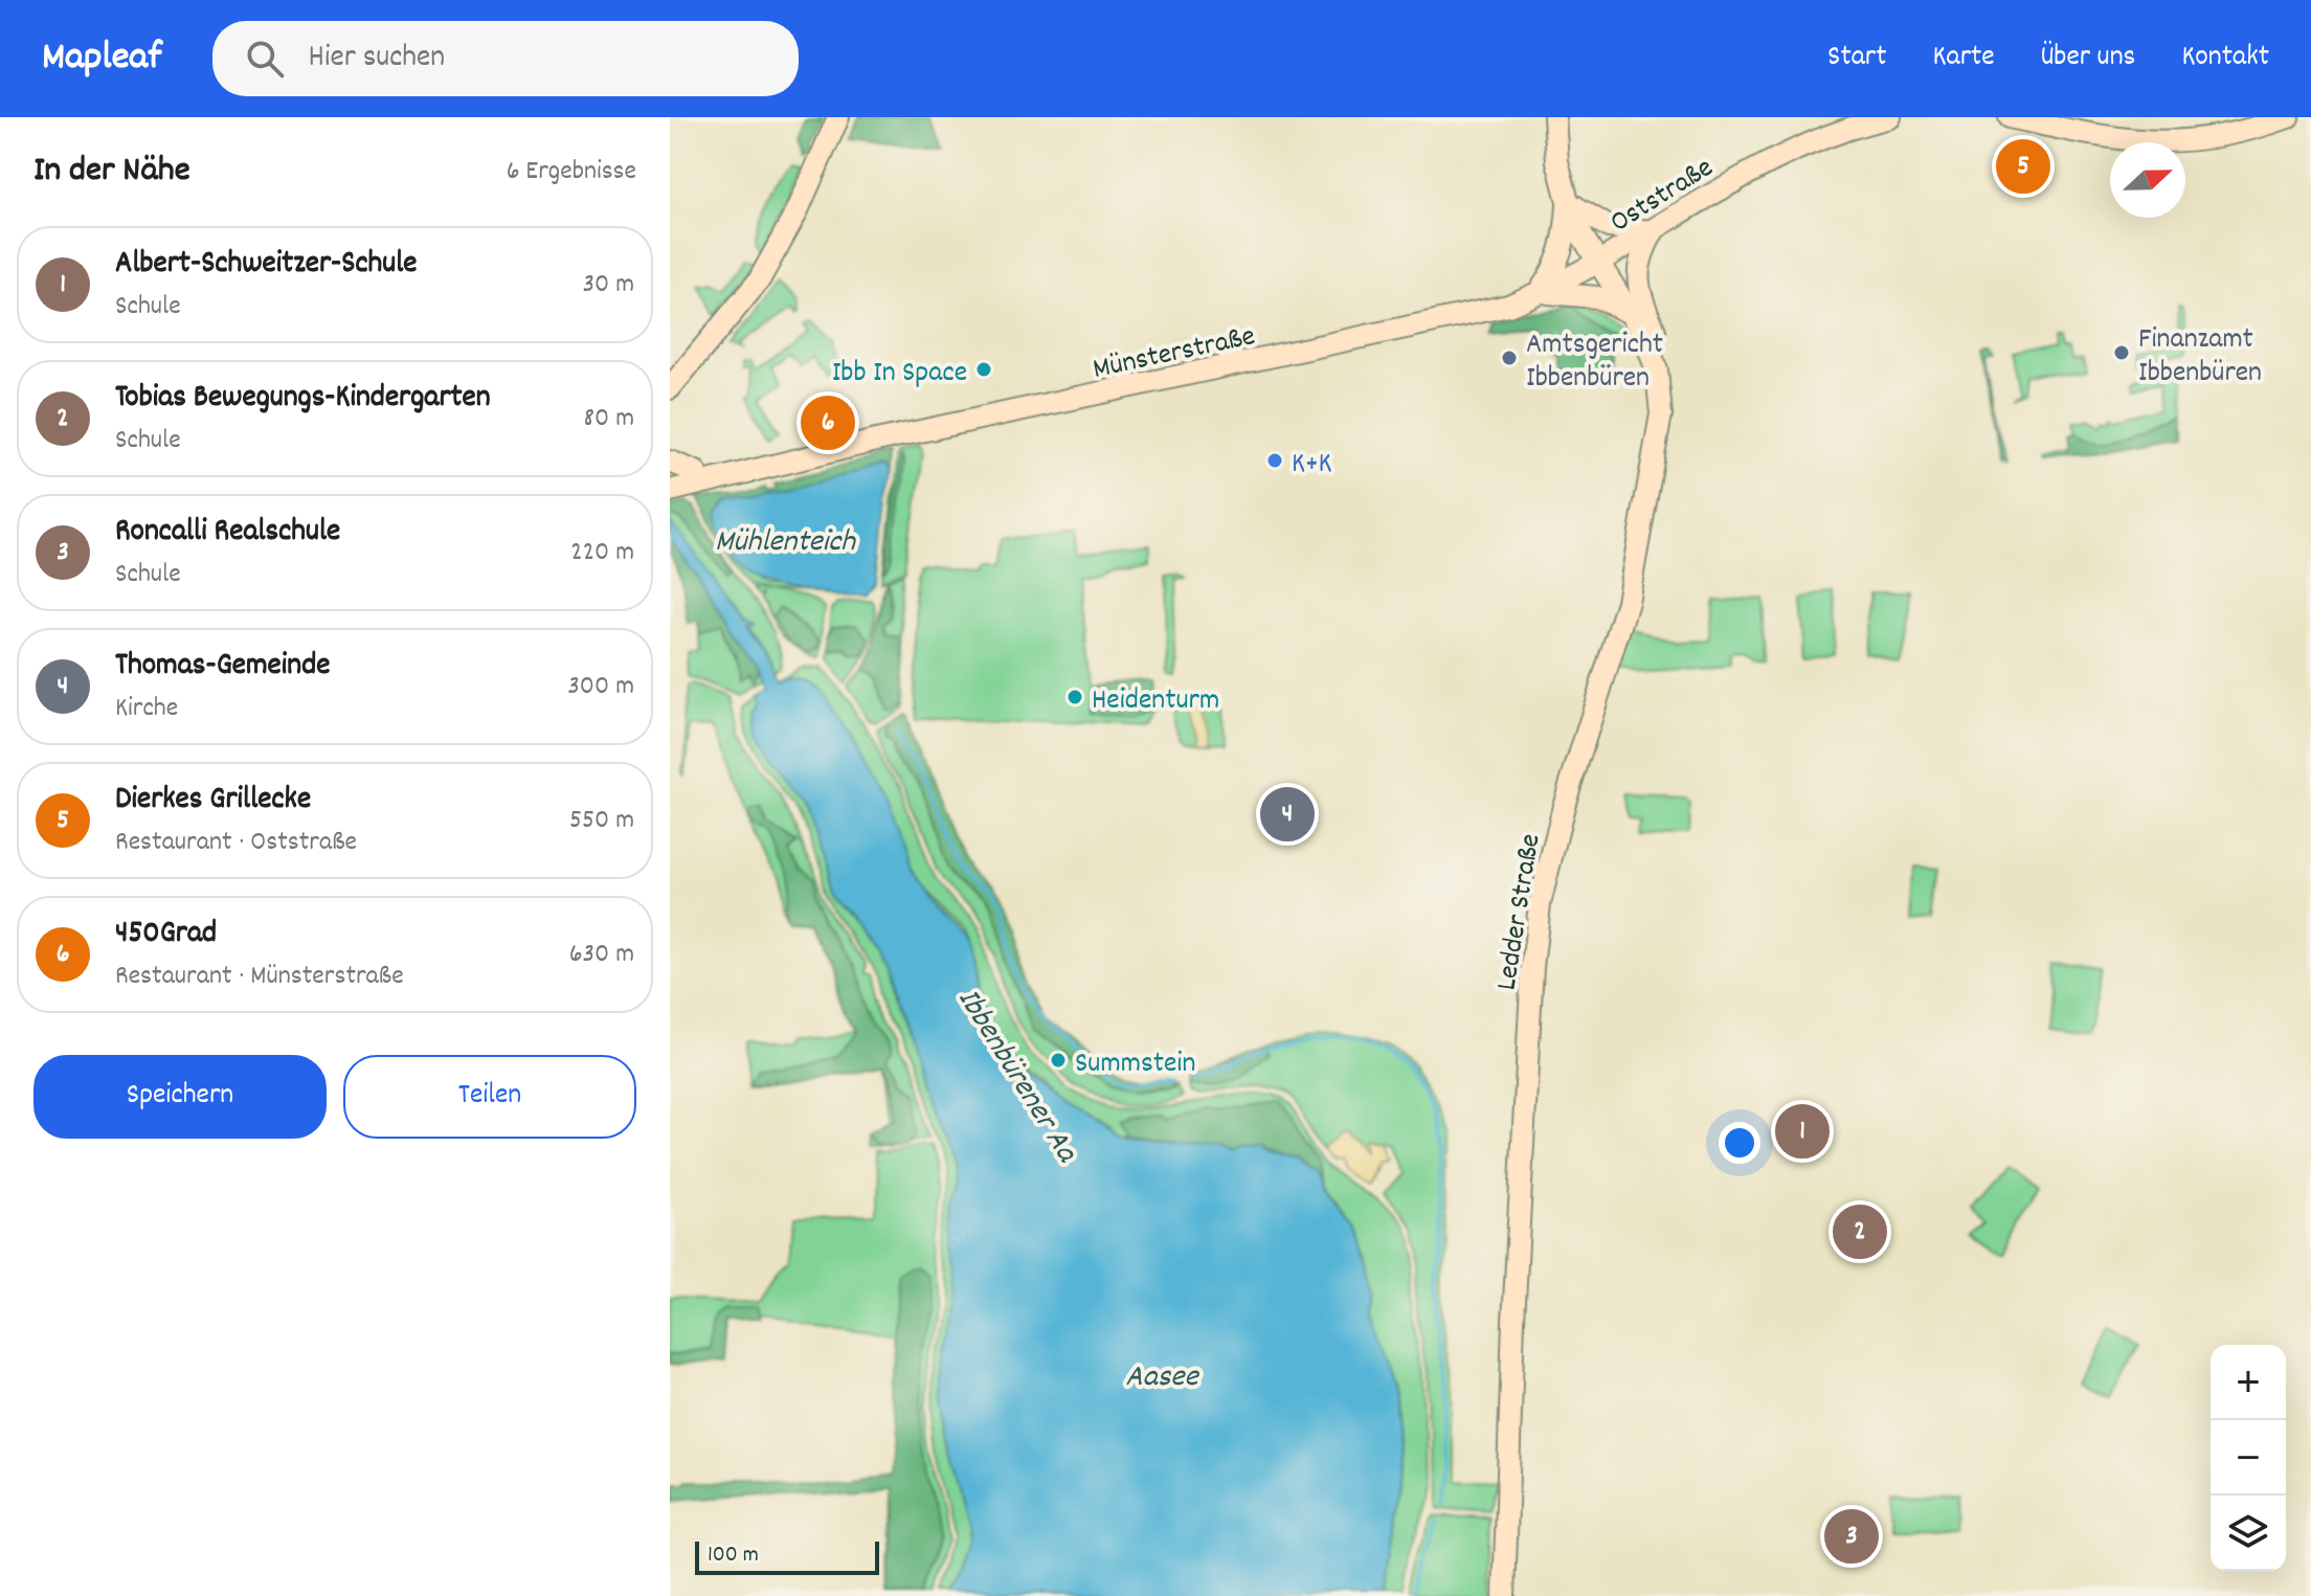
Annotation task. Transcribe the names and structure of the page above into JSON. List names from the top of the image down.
{
  "streets": {
    "main road": ["Oststraße", "Münsterstraße", "Ledder Straße"]
  },
  "crossings": [
    ["Oststraße", "Münsterstraße"],
    ["Oststraße", "Ledder Straße"],
    ["Münsterstraße", "Ledder Straße"]
  ],
  "water": ["Mühlenteich", "Ibbenbürener Aa", "Aasee"],
  "places": [
    "Finanzamt Ibbenbüren",
    "Amtsgericht Ibbenbüren",
    "Ibb In Space",
    "K+K",
    "Heidenturm",
    "Summstein"
  ],
  "scale_bar": "100 m",
  "north": "right",
  "page": {
    "header": "Mapleaf",
    "search": "Hier suchen",
    "nav": [
      "Start",
      "Karte",
      "Über uns",
      "Kontakt"
    ],
    "heading": ["In der Nähe", "6 Ergebnisse"],
    "pins": [
      "5",
      "6",
      "4",
      "1",
      "2",
      "3"
    ],
    "list": [
      {
        "mark": "1",
        "name": "Albert-Schweitzer-Schule",
        "note": "Schule",
        "value": "30 m"
      },
      {
        "mark": "2",
        "name": "Tobias Bewegungs-Kindergarten",
        "note": "Schule",
        "value": "80 m"
      },
      {
        "mark": "3",
        "name": "Roncalli Realschule",
        "note": "Schule",
        "value": "220 m"
      },
      {
        "mark": "4",
        "name": "Thomas-Gemeinde",
        "note": "Kirche",
        "value": "300 m"
      },
      {
        "mark": "5",
        "name": "Dierkes Grillecke",
        "note": "Restaurant · Oststraße",
        "value": "550 m"
      },
      {
        "mark": "6",
        "name": "450Grad",
        "note": "Restaurant · Münsterstraße",
        "value": "630 m"
      }
    ],
    "buttons": ["Speichern", "Teilen"],
    "map_buttons": ["+", "−"],
    "scale": "100 m"
  }
}
